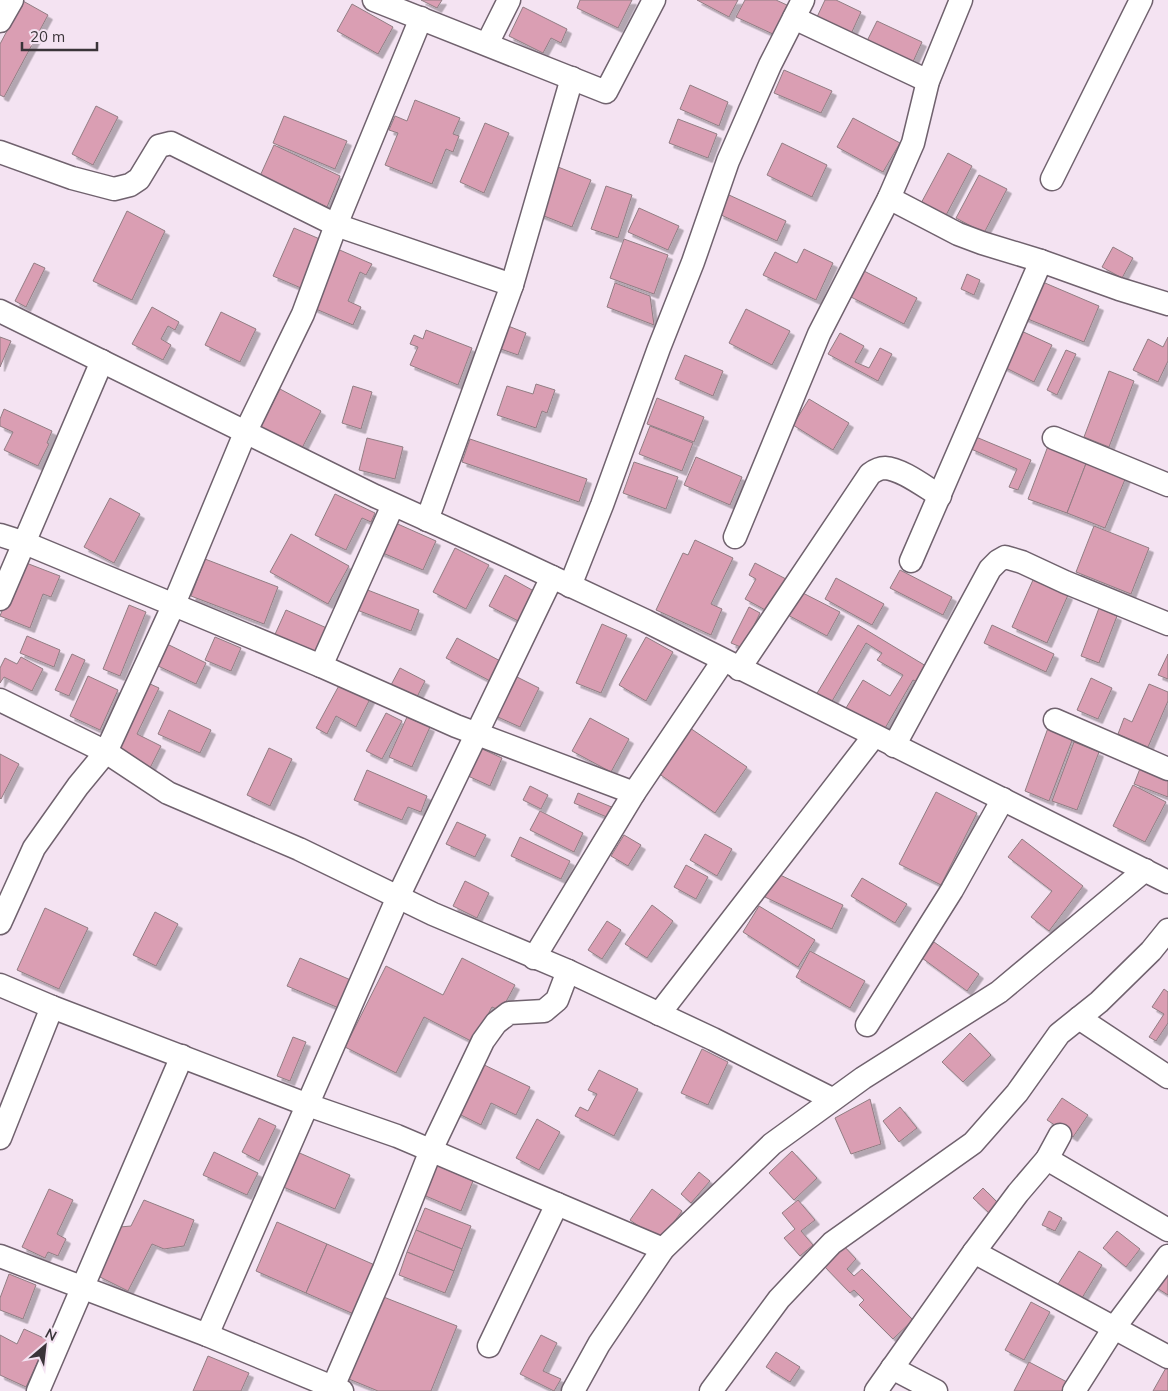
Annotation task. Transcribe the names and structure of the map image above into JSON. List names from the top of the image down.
{
  "scale_bar": "20 m",
  "north": "top right"
}
